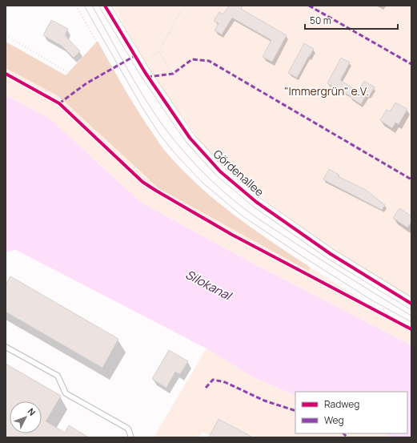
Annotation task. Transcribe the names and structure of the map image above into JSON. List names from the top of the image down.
{
  "streets": {
    "street": ["Gördenallee"]
  },
  "water": ["Silokanal"],
  "parks": ["\"Immergrün\" e.V."],
  "legend": ["Radweg", "Weg"],
  "scale_bar": "50 m",
  "north": "top right"
}
